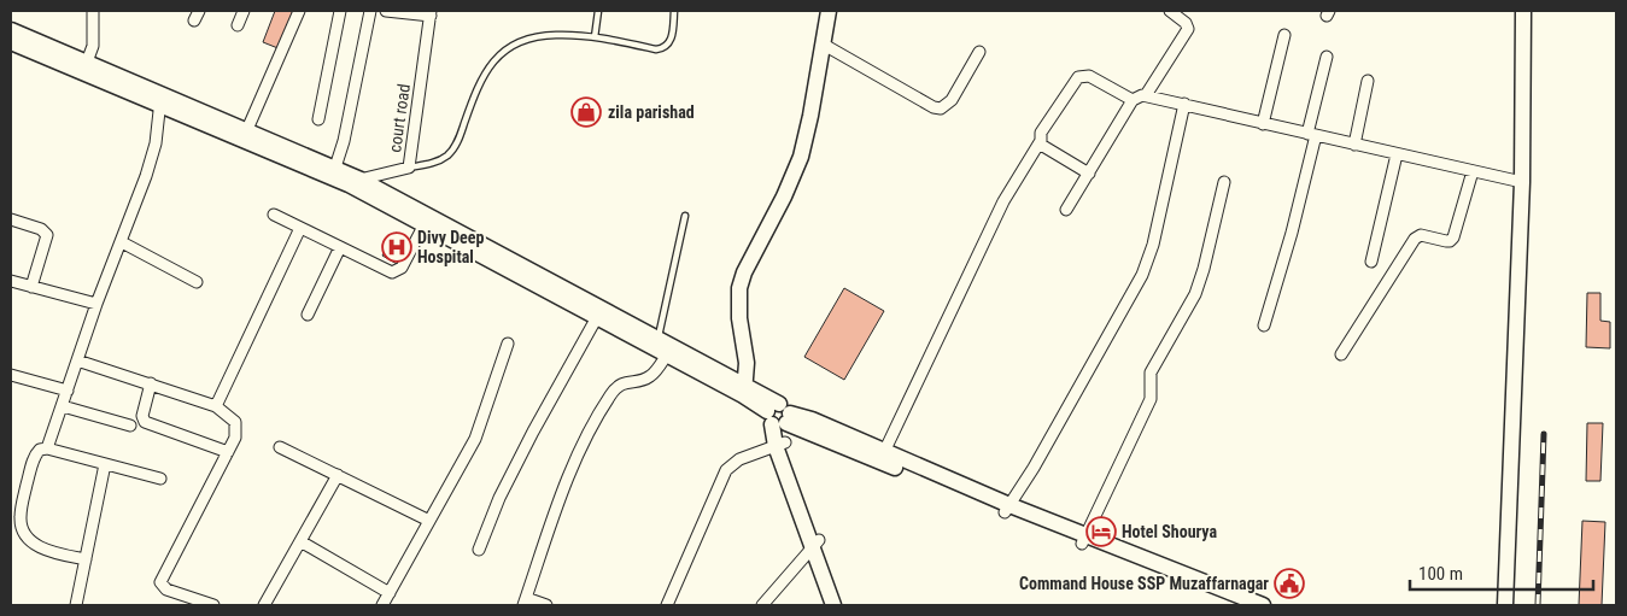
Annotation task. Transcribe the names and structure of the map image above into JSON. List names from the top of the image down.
{
  "streets": {
    "street": ["court road"]
  },
  "places": {
    "shop": ["zila parishad"],
    "hospital": ["Divy Deep Hospital"],
    "hotel": ["Hotel Shourya"],
    "public building": ["Command House SSP Muzaffarnagar"]
  },
  "scale_bar": "100 m"
}
